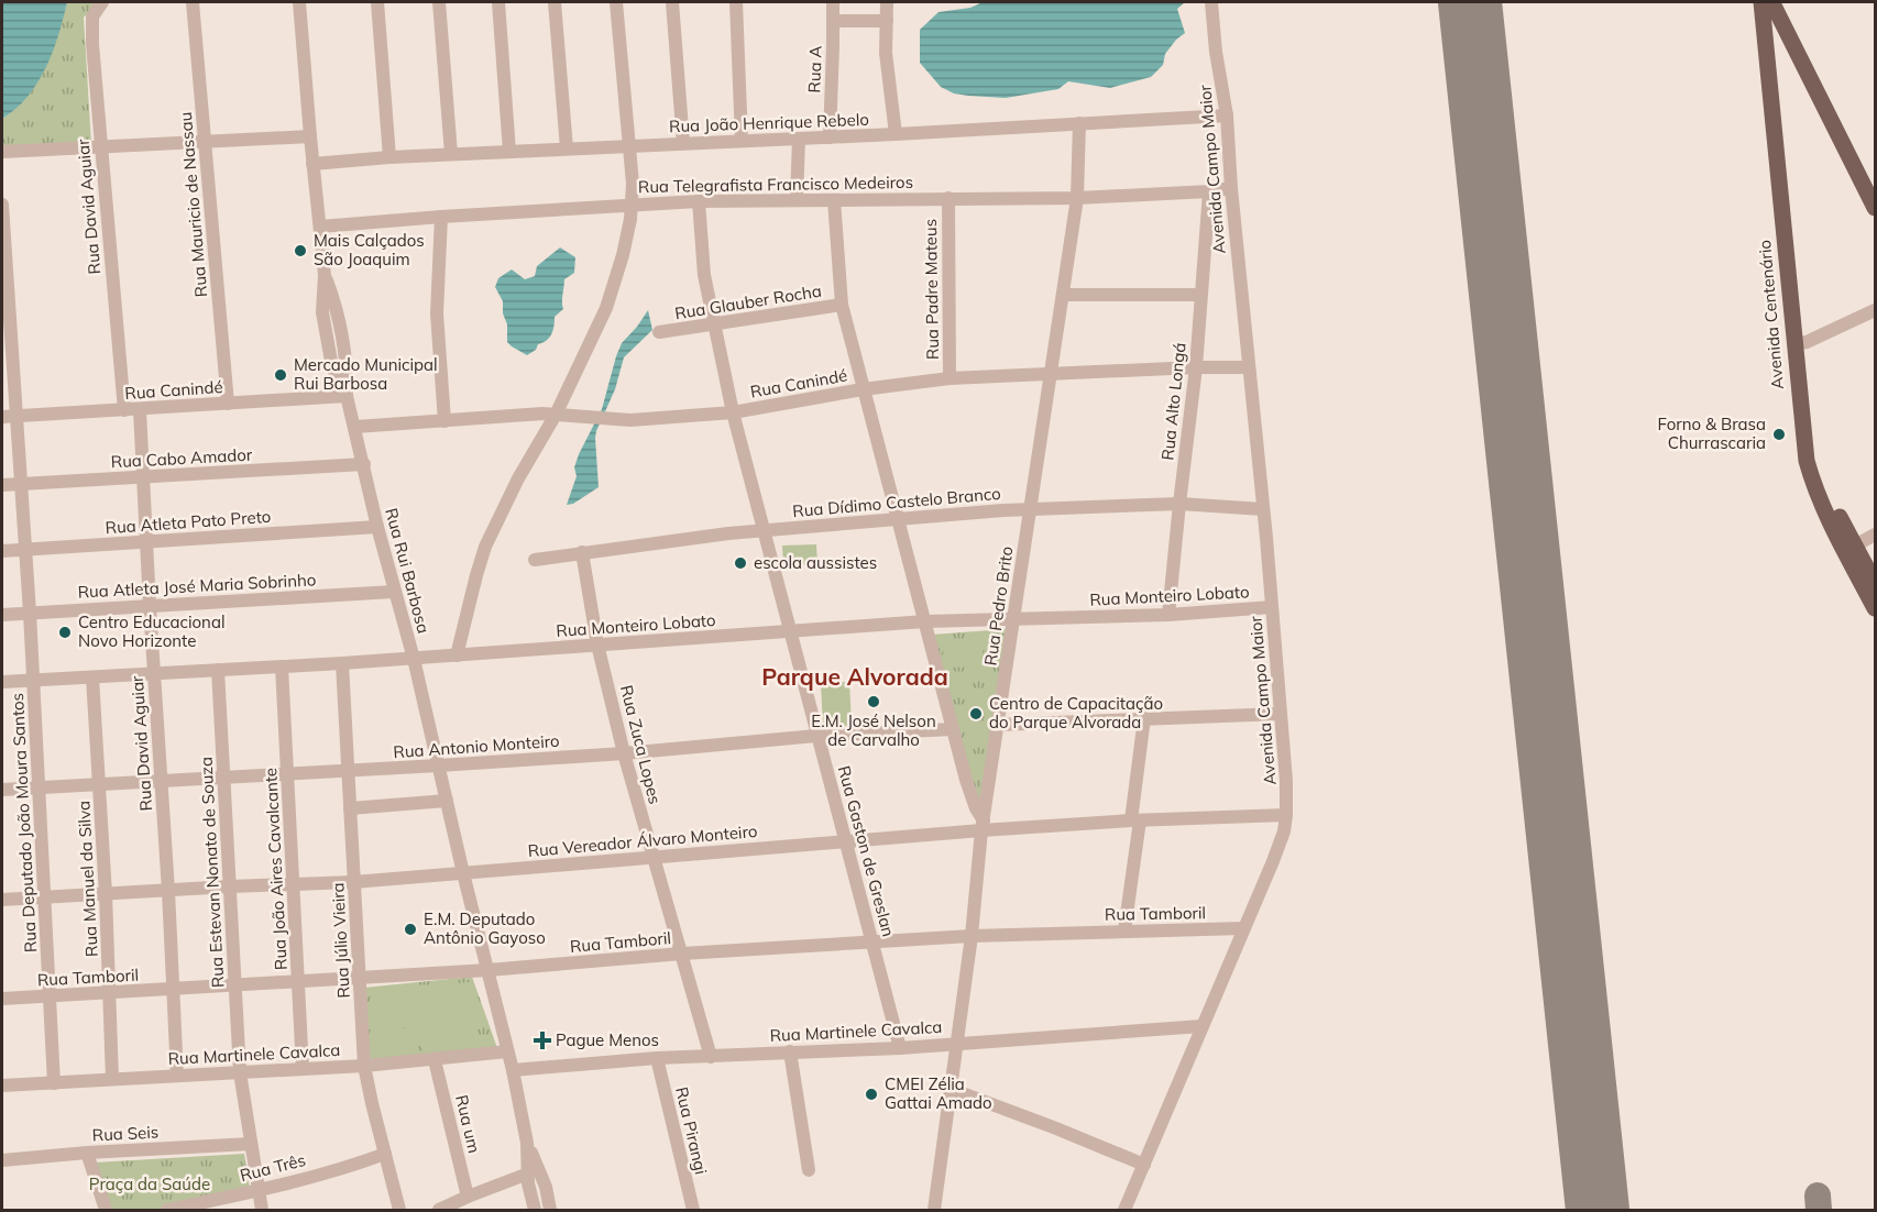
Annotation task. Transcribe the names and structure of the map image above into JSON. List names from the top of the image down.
{
  "streets": {
    "main road": ["Avenida Centenário"],
    "street": [
      "Rua A",
      "Rua João Henrique Rebelo",
      "Avenida Campo Maior",
      "Rua Telegrafista Francisco Medeiros",
      "Rua Mauricio de Nassau",
      "Rua David Aguiar",
      "Rua Padre Mateus",
      "Rua Glauber Rocha",
      "Rua Canindé",
      "Rua Alto Longá",
      "Rua Cabo Amador",
      "Rua Dídimo Castelo Branco",
      "Rua Atleta Pato Preto",
      "Rua Rui Barbosa",
      "Rua Atleta José Maria Sobrinho",
      "Rua Monteiro Lobato",
      "Rua Pedro Brito",
      "Rua Zuca Lopes",
      "Rua Antonio Monteiro",
      "Rua Deputado João Moura Santos",
      "Rua Vereador Álvaro Monteiro",
      "Rua Gaston de Greslan",
      "Rua João Aires Cavalcante",
      "Rua Estevan Nonato de Souza",
      "Rua Manuel da Silva",
      "Rua Tamboril",
      "Rua Júlio Vieira",
      "Rua Martinele Cavalca",
      "Rua um",
      "Rua Pirangi",
      "Rua Seis",
      "Rua Três"
    ]
  },
  "crossings": [
    ["Rua A", "Rua João Henrique Rebelo"],
    ["Rua João Henrique Rebelo", "Avenida Campo Maior"],
    ["Rua João Henrique Rebelo", "Rua Rui Barbosa"],
    ["Rua João Henrique Rebelo", "Rua Pedro Brito"],
    ["Avenida Campo Maior", "Rua Telegrafista Francisco Medeiros"],
    ["Avenida Campo Maior", "Rua Canindé"],
    ["Avenida Campo Maior", "Rua Dídimo Castelo Branco"],
    ["Avenida Campo Maior", "Rua Monteiro Lobato"],
    ["Avenida Campo Maior", "Rua Vereador Álvaro Monteiro"],
    ["Avenida Campo Maior", "Rua Tamboril"],
    ["Avenida Campo Maior", "Rua Martinele Cavalca"],
    ["Rua Telegrafista Francisco Medeiros", "Rua Padre Mateus"],
    ["Rua Telegrafista Francisco Medeiros", "Rua Alto Longá"],
    ["Rua Telegrafista Francisco Medeiros", "Rua Rui Barbosa"],
    ["Rua Telegrafista Francisco Medeiros", "Rua Pedro Brito"],
    ["Rua Telegrafista Francisco Medeiros", "Rua Gaston de Greslan"],
    ["Rua Mauricio de Nassau", "Rua Canindé"],
    ["Rua David Aguiar", "Rua Canindé"],
    ["Rua David Aguiar", "Rua Cabo Amador"],
    ["Rua David Aguiar", "Rua Atleta Pato Preto"],
    ["Rua David Aguiar", "Rua Atleta José Maria Sobrinho"],
    ["Rua David Aguiar", "Rua Monteiro Lobato"],
    ["Rua David Aguiar", "Rua Antonio Monteiro"],
    ["Rua David Aguiar", "Rua Vereador Álvaro Monteiro"],
    ["Rua David Aguiar", "Rua Tamboril"],
    ["Rua David Aguiar", "Rua Martinele Cavalca"],
    ["Rua Padre Mateus", "Rua Canindé"],
    ["Rua Glauber Rocha", "Rua Gaston de Greslan"],
    ["Rua Canindé", "Rua Alto Longá"],
    ["Rua Canindé", "Rua Rui Barbosa"],
    ["Rua Canindé", "Rua Pedro Brito"],
    ["Rua Canindé", "Rua Deputado João Moura Santos"],
    ["Rua Canindé", "Rua Gaston de Greslan"],
    ["Rua Alto Longá", "Rua Dídimo Castelo Branco"],
    ["Rua Alto Longá", "Rua Monteiro Lobato"],
    ["Rua Cabo Amador", "Rua Rui Barbosa"],
    ["Rua Cabo Amador", "Rua Deputado João Moura Santos"],
    ["Rua Dídimo Castelo Branco", "Rua Pedro Brito"],
    ["Rua Dídimo Castelo Branco", "Rua Zuca Lopes"],
    ["Rua Dídimo Castelo Branco", "Rua Gaston de Greslan"],
    ["Rua Atleta Pato Preto", "Rua Rui Barbosa"],
    ["Rua Atleta Pato Preto", "Rua Deputado João Moura Santos"],
    ["Rua Rui Barbosa", "Rua Atleta José Maria Sobrinho"],
    ["Rua Rui Barbosa", "Rua Monteiro Lobato"],
    ["Rua Rui Barbosa", "Rua Antonio Monteiro"],
    ["Rua Rui Barbosa", "Rua Vereador Álvaro Monteiro"],
    ["Rua Rui Barbosa", "Rua Tamboril"],
    ["Rua Rui Barbosa", "Rua Martinele Cavalca"],
    ["Rua Atleta José Maria Sobrinho", "Rua Deputado João Moura Santos"],
    ["Rua Monteiro Lobato", "Rua Pedro Brito"],
    ["Rua Monteiro Lobato", "Rua Zuca Lopes"],
    ["Rua Monteiro Lobato", "Rua Deputado João Moura Santos"],
    ["Rua Monteiro Lobato", "Rua Gaston de Greslan"],
    ["Rua Monteiro Lobato", "Rua João Aires Cavalcante"],
    ["Rua Monteiro Lobato", "Rua Estevan Nonato de Souza"],
    ["Rua Monteiro Lobato", "Rua Manuel da Silva"],
    ["Rua Monteiro Lobato", "Rua Júlio Vieira"],
    ["Rua Pedro Brito", "Rua Vereador Álvaro Monteiro"],
    ["Rua Pedro Brito", "Rua Tamboril"],
    ["Rua Pedro Brito", "Rua Martinele Cavalca"],
    ["Rua Zuca Lopes", "Rua Antonio Monteiro"],
    ["Rua Zuca Lopes", "Rua Vereador Álvaro Monteiro"],
    ["Rua Zuca Lopes", "Rua Tamboril"],
    ["Rua Zuca Lopes", "Rua Martinele Cavalca"],
    ["Rua Antonio Monteiro", "Rua Deputado João Moura Santos"],
    ["Rua Antonio Monteiro", "Rua Gaston de Greslan"],
    ["Rua Antonio Monteiro", "Rua João Aires Cavalcante"],
    ["Rua Antonio Monteiro", "Rua Estevan Nonato de Souza"],
    ["Rua Antonio Monteiro", "Rua Manuel da Silva"],
    ["Rua Antonio Monteiro", "Rua Júlio Vieira"],
    ["Rua Deputado João Moura Santos", "Rua Vereador Álvaro Monteiro"],
    ["Rua Deputado João Moura Santos", "Rua Tamboril"],
    ["Rua Deputado João Moura Santos", "Rua Martinele Cavalca"],
    ["Rua Vereador Álvaro Monteiro", "Rua Gaston de Greslan"],
    ["Rua Vereador Álvaro Monteiro", "Rua João Aires Cavalcante"],
    ["Rua Vereador Álvaro Monteiro", "Rua Estevan Nonato de Souza"],
    ["Rua Vereador Álvaro Monteiro", "Rua Manuel da Silva"],
    ["Rua Vereador Álvaro Monteiro", "Rua Júlio Vieira"],
    ["Rua Gaston de Greslan", "Rua Tamboril"],
    ["Rua Gaston de Greslan", "Rua Martinele Cavalca"],
    ["Rua João Aires Cavalcante", "Rua Tamboril"],
    ["Rua João Aires Cavalcante", "Rua Martinele Cavalca"],
    ["Rua Estevan Nonato de Souza", "Rua Tamboril"],
    ["Rua Estevan Nonato de Souza", "Rua Martinele Cavalca"],
    ["Rua Estevan Nonato de Souza", "Rua Seis"],
    ["Rua Estevan Nonato de Souza", "Rua Três"],
    ["Rua Manuel da Silva", "Rua Tamboril"],
    ["Rua Manuel da Silva", "Rua Martinele Cavalca"],
    ["Rua Tamboril", "Rua Júlio Vieira"],
    ["Rua Júlio Vieira", "Rua Martinele Cavalca"],
    ["Rua Júlio Vieira", "Rua Três"],
    ["Rua Martinele Cavalca", "Rua um"],
    ["Rua Martinele Cavalca", "Rua Pirangi"]
  ],
  "districts": ["Parque Alvorada"],
  "parks": ["Praça da Saúde"],
  "places": {
    "other": [
      "Mais Calçados São Joaquim",
      "Mercado Municipal Rui Barbosa",
      "Forno & Brasa Churrascaria",
      "escola aussistes",
      "Centro Educacional Novo Horizonte",
      "E.M. José Nelson de Carvalho",
      "Centro de Capacitação do Parque Alvorada",
      "E.M. Deputado Antônio Gayoso",
      "CMEI Zélia Gattai Amado"
    ],
    "health": ["Pague Menos"]
  }
}
